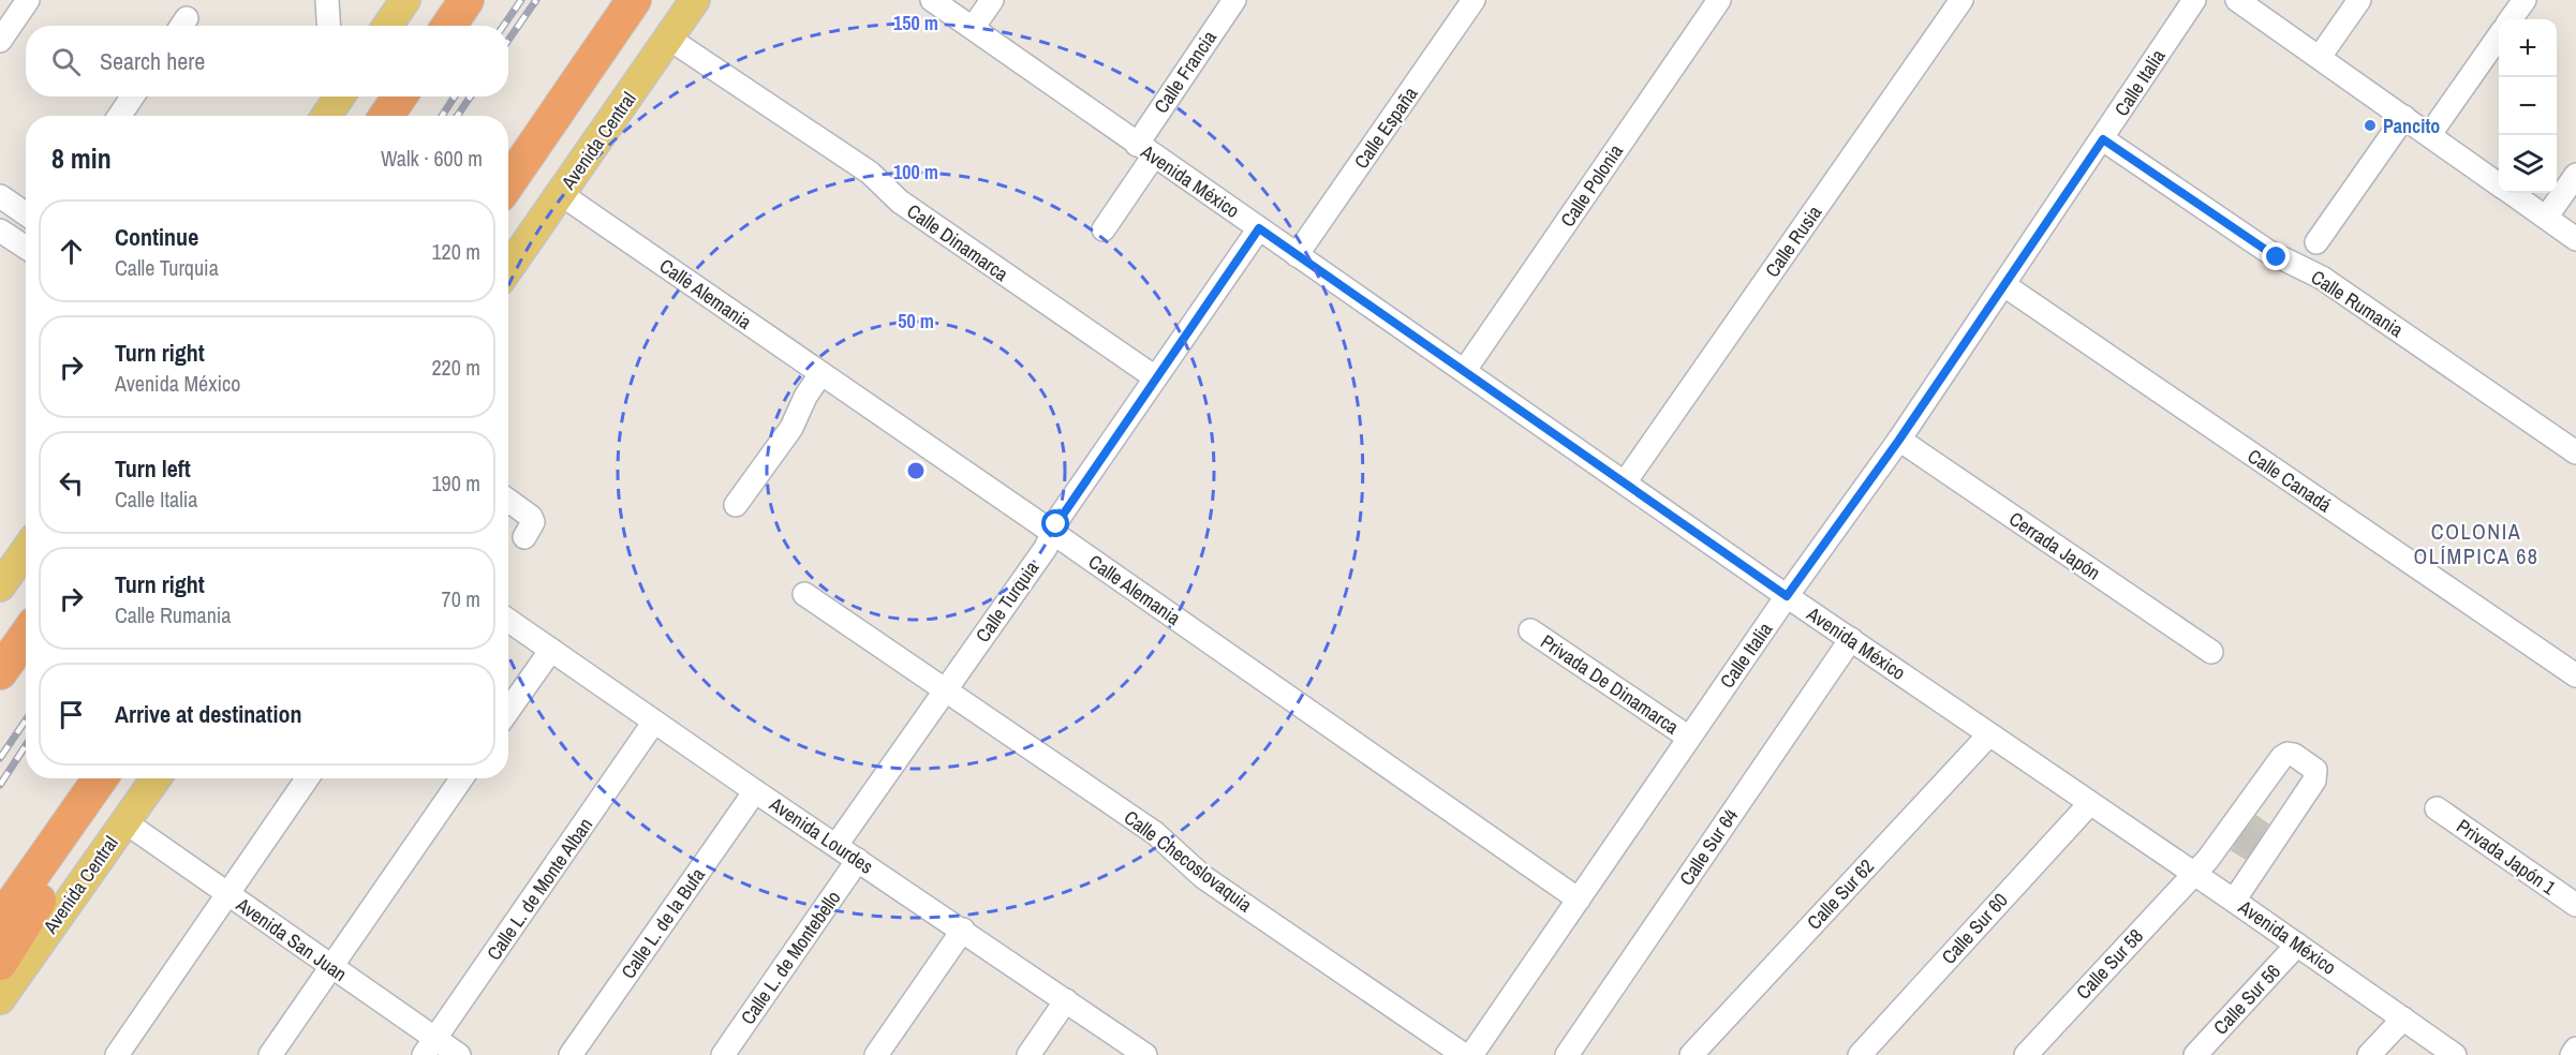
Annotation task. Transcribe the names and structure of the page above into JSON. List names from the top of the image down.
{
  "streets": {
    "main road": ["Avenida Central"],
    "street": [
      "Calle Francia",
      "Calle Italia",
      "Calle España",
      "Avenida México",
      "Calle Polonia",
      "Calle Rusia",
      "Calle Dinamarca",
      "Calle Alemania",
      "Calle Rumania",
      "Calle Canadá",
      "Cerrada Japón",
      "Calle Turquia",
      "Privada De Dinamarca",
      "Avenida Lourdes",
      "Calle Sur 64",
      "Privada Japón 1",
      "Calle Checoslovaquia",
      "Calle L. de Monte Alban",
      "Calle Sur 62",
      "Calle L. de la Bufa",
      "Calle Sur 60",
      "Avenida San Juan",
      "Calle L. de Montebello",
      "Calle Sur 58",
      "Calle Sur 56"
    ]
  },
  "crossings": [
    ["Calle Francia", "Avenida México"],
    ["Calle Italia", "Avenida México"],
    ["Calle Italia", "Calle Alemania"],
    ["Calle Italia", "Calle Rumania"],
    ["Calle Italia", "Calle Canadá"],
    ["Calle Italia", "Cerrada Japón"],
    ["Calle Italia", "Privada De Dinamarca"],
    ["Calle España", "Avenida México"],
    ["Avenida Central", "Calle Dinamarca"],
    ["Avenida Central", "Calle Alemania"],
    ["Avenida Central", "Avenida San Juan"],
    ["Avenida México", "Calle Polonia"],
    ["Avenida México", "Calle Rusia"],
    ["Avenida México", "Calle Turquia"],
    ["Avenida México", "Calle Sur 64"],
    ["Avenida México", "Calle Sur 62"],
    ["Avenida México", "Calle Sur 60"],
    ["Avenida México", "Calle Sur 58"],
    ["Avenida México", "Calle Sur 56"],
    ["Calle Dinamarca", "Calle Turquia"],
    ["Calle Alemania", "Calle Turquia"],
    ["Calle Turquia", "Avenida Lourdes"],
    ["Calle Turquia", "Calle Checoslovaquia"],
    ["Avenida Lourdes", "Calle L. de Monte Alban"],
    ["Avenida Lourdes", "Calle L. de la Bufa"],
    ["Avenida Lourdes", "Calle L. de Montebello"],
    ["Calle L. de Monte Alban", "Avenida San Juan"]
  ],
  "districts": ["COLONIA OLÍMPICA 68"],
  "places": ["Pancito"],
  "page": {
    "map_buttons": ["+", "−"],
    "search": "Search here",
    "heading": ["8 min", "Walk · 600 m"],
    "list": [
      ["Continue", "Calle Turquia", "120 m"],
      ["Turn right", "Avenida México", "220 m"],
      ["Turn left", "Calle Italia", "190 m"],
      ["Turn right", "Calle Rumania", "70 m"],
      "Arrive at destination"
    ]
  },
  "rings": ["150 m", "100 m", "50 m"]
}
